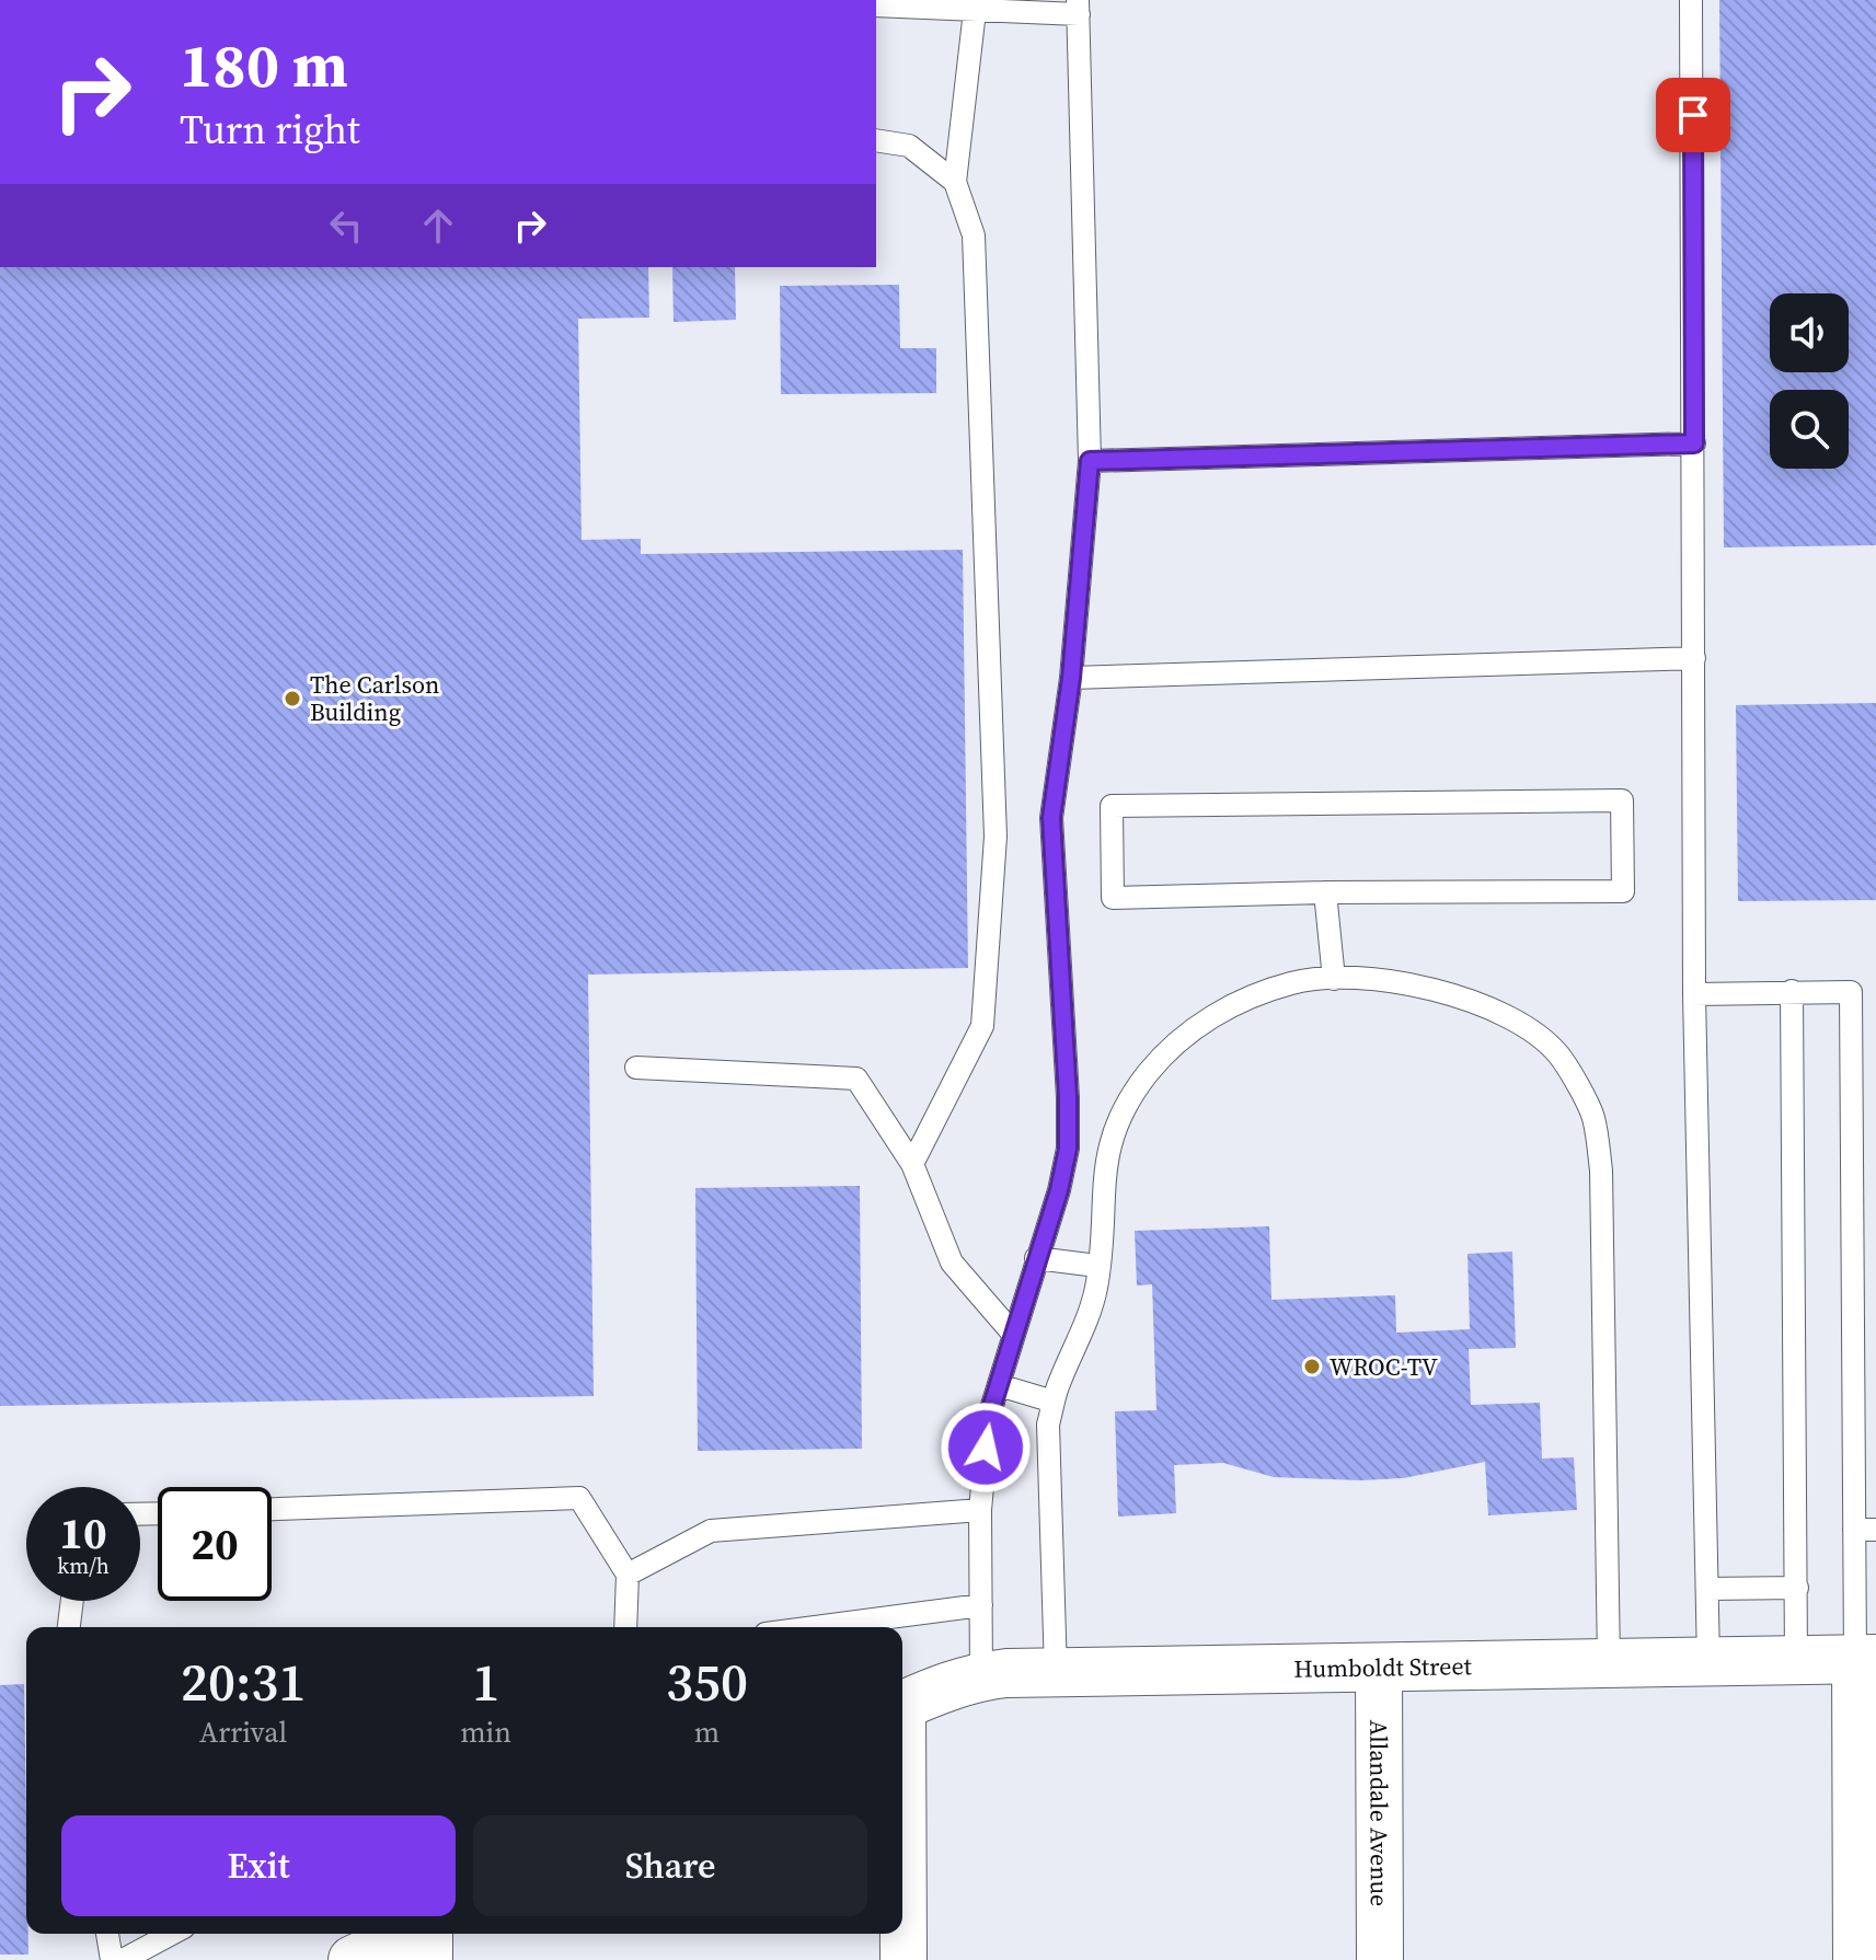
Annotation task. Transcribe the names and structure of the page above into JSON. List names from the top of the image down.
{
  "streets": {
    "street": ["Humboldt Street", "Allandale Avenue"]
  },
  "crossings": [
    ["Humboldt Street", "Allandale Avenue"]
  ],
  "places": ["The Carlson Building", "WROC-TV"],
  "page": {
    "turn": ["180 m", "Turn right"],
    "speed": "10 km/h",
    "limit": "20",
    "eta": [
      "20:31",
      "Arrival",
      "1",
      "min",
      "350",
      "m"
    ],
    "buttons": ["Exit", "Share"]
  }
}
